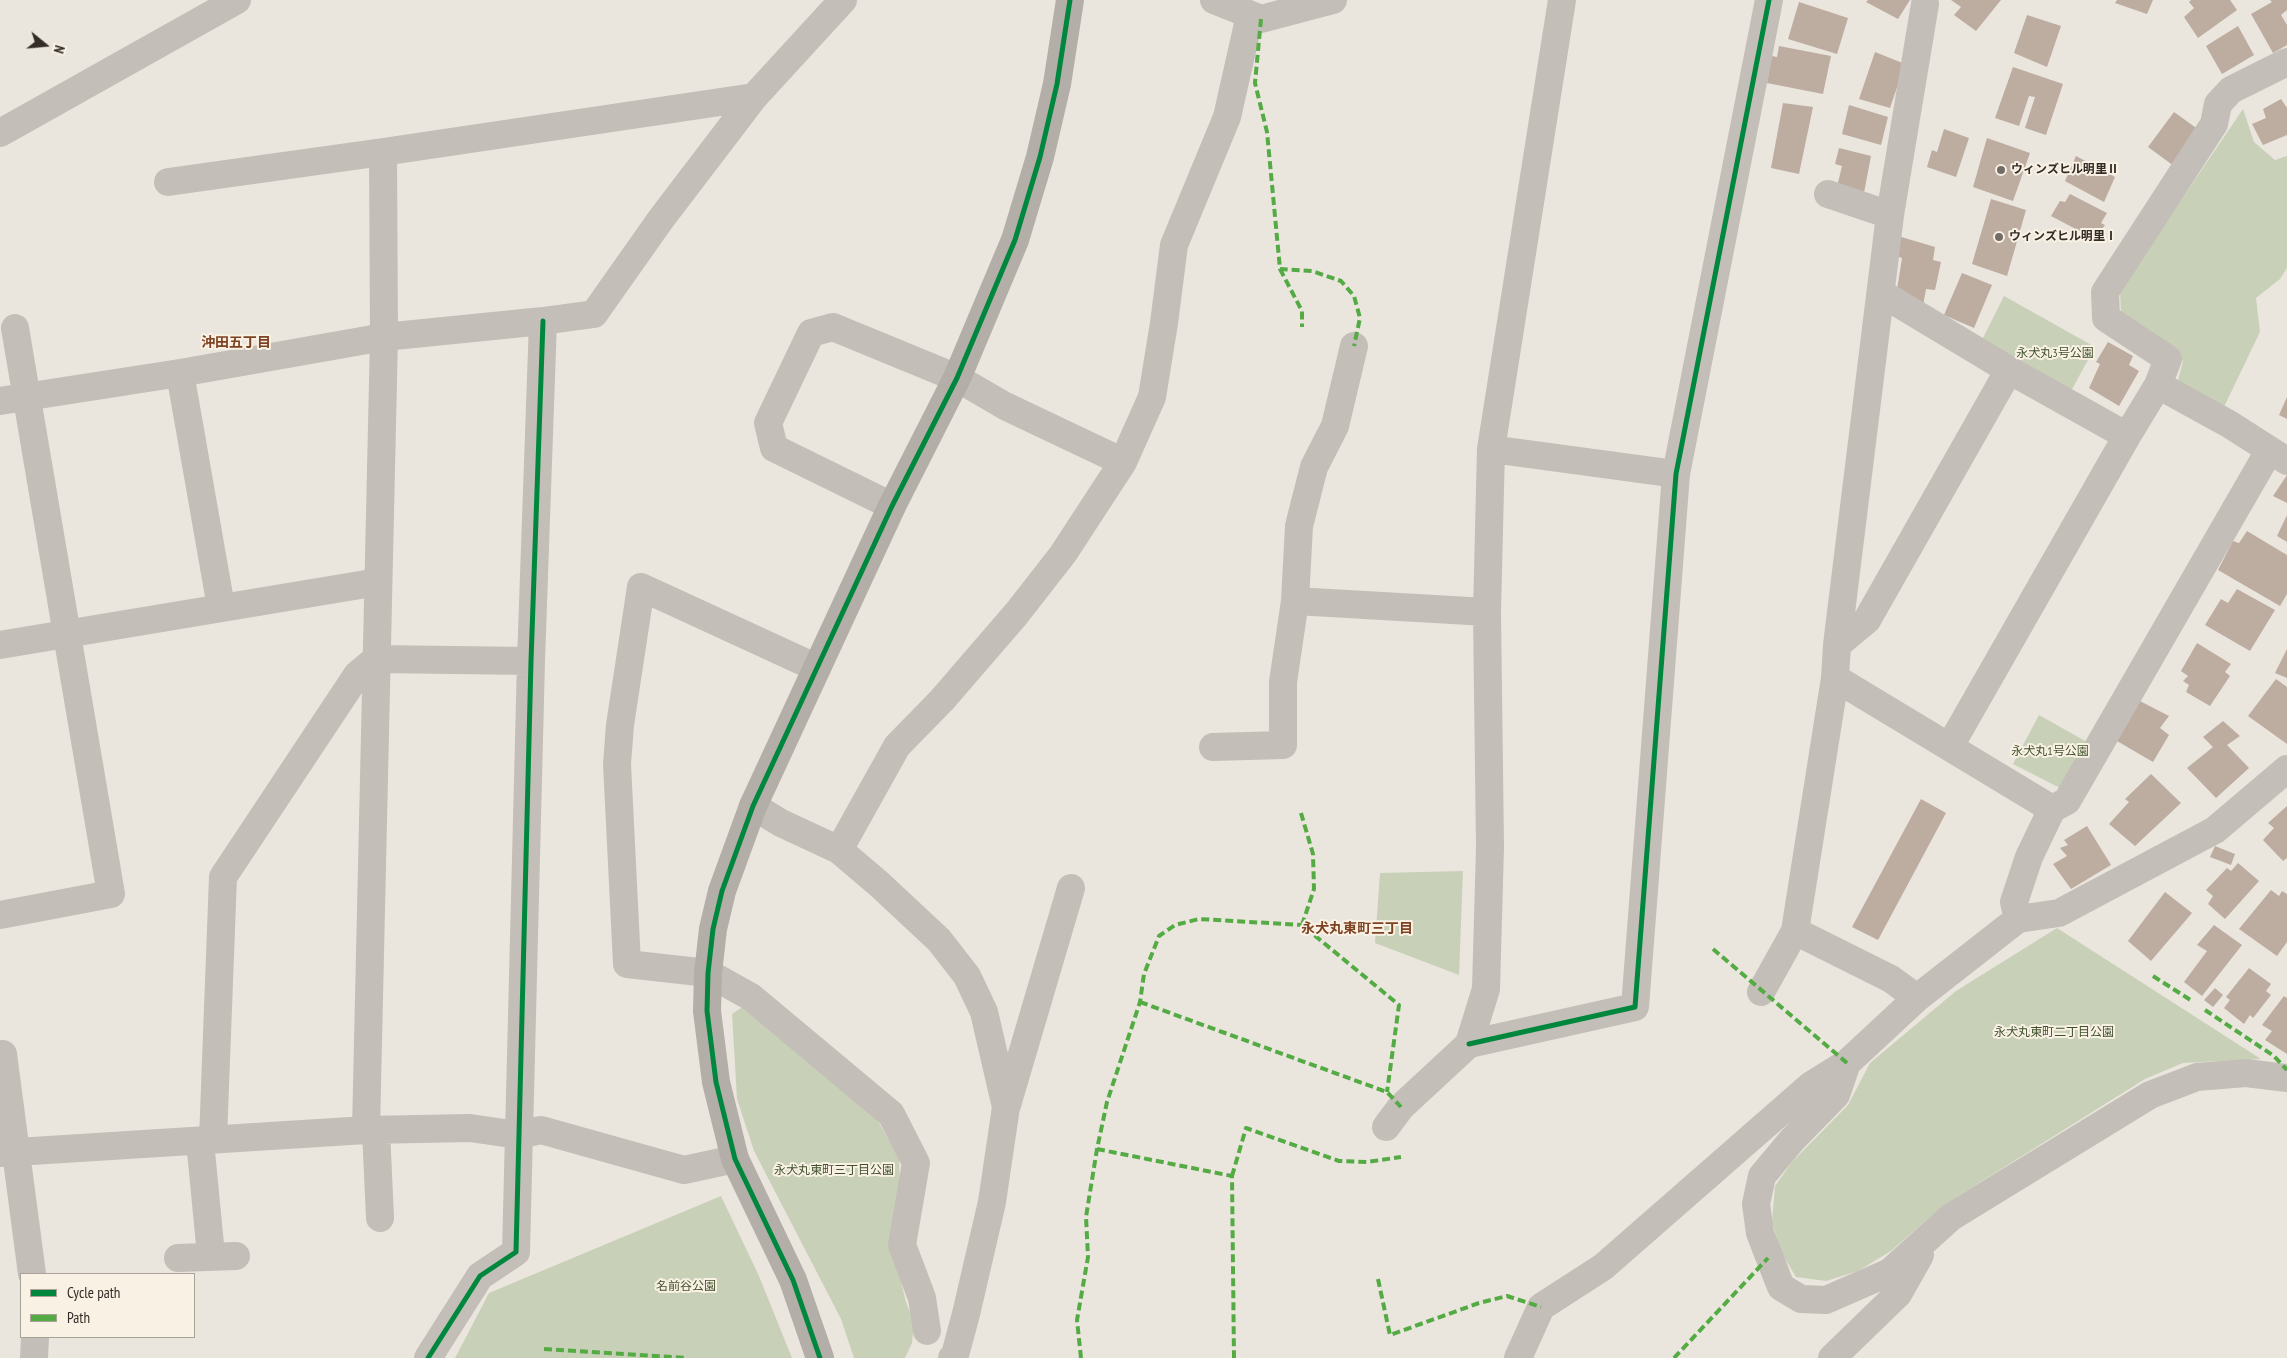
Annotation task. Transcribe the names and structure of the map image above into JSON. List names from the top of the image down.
{
  "districts": ["沖田五丁目", "永犬丸東町三丁目"],
  "parks": [
    "永犬丸3号公園",
    "永犬丸1号公園",
    "永犬丸東町二丁目公園",
    "永犬丸東町三丁目公園",
    "名前谷公園"
  ],
  "places": ["ウィンズヒル明里Ⅱ", "ウィンズヒル明里Ⅰ"],
  "legend": ["Cycle path", "Path"],
  "north": "right"
}
